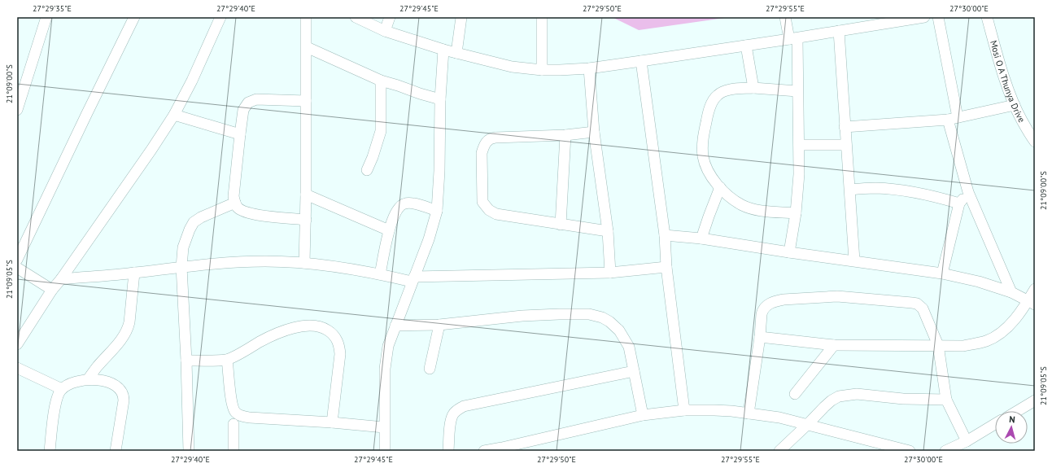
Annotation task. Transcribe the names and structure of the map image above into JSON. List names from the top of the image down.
{
  "streets": {
    "street": ["Mosi O A Thunya Drive"]
  },
  "north": "top",
  "coordinates": [
    "27°29'35\"E",
    "27°29'40\"E",
    "27°29'45\"E",
    "27°29'50\"E",
    "27°29'55\"E",
    "27°30'00\"E",
    "21°09'00\"S",
    "21°09'05\"S"
  ]
}
